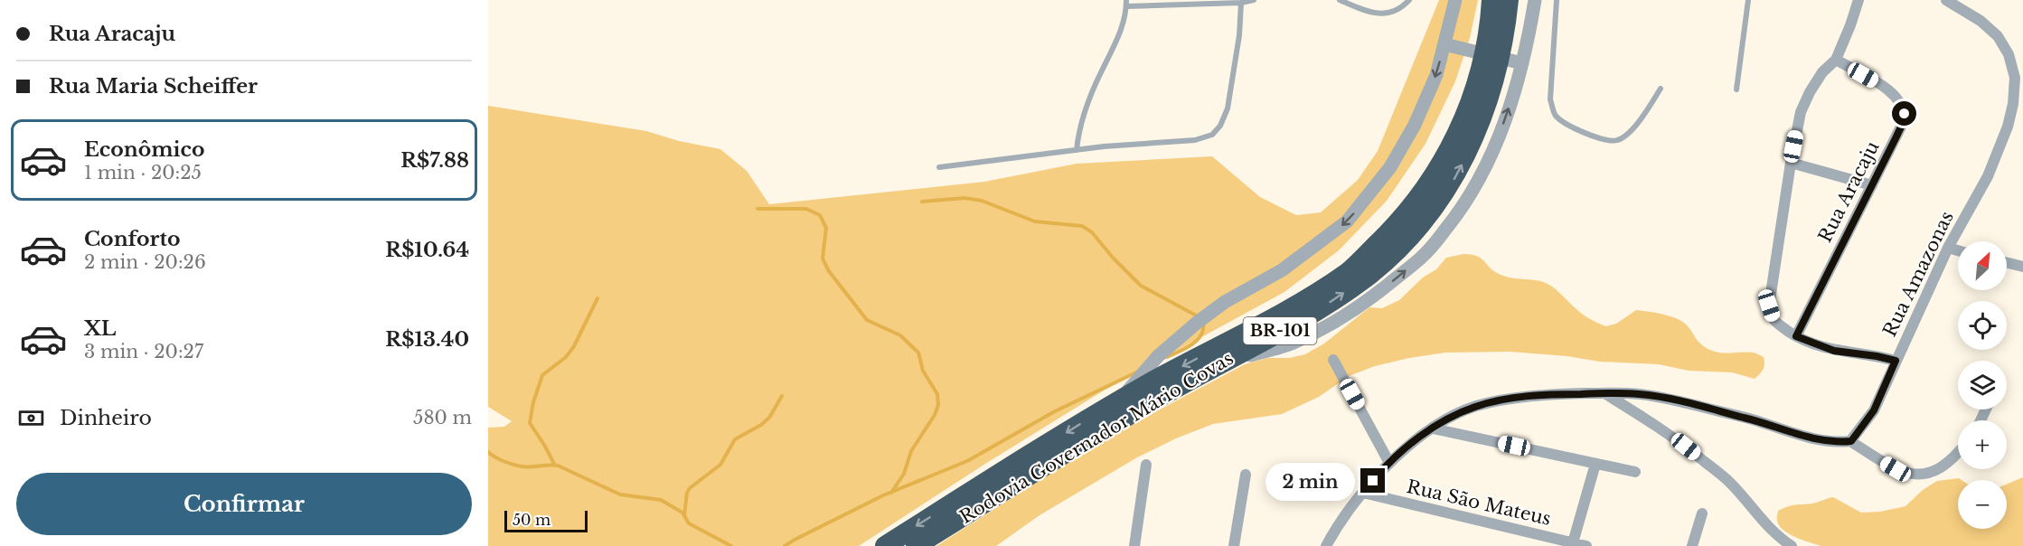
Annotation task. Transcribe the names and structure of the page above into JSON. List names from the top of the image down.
{
  "streets": {
    "highway": ["BR-101", "Rodovia Governador Mário Covas"],
    "street": ["Rua Aracaju", "Rua Amazonas", "Rua São Mateus"]
  },
  "scale_bar": "50 m",
  "north": "top right",
  "page": {
    "banner": ["Rua Aracaju", "Rua Maria Scheiffer"],
    "list": [
      {
        "name": "Econômico",
        "note": "1 min · 20:25",
        "value": "R$7.88"
      },
      {
        "name": "Conforto",
        "note": "2 min · 20:26",
        "value": "R$10.64"
      },
      {
        "name": "XL",
        "note": "3 min · 20:27",
        "value": "R$13.40"
      }
    ],
    "map_buttons": ["+", "−"],
    "pay": ["Dinheiro", "580 m"],
    "buttons": "Confirmar",
    "bubble": "2 min",
    "scale": "50 m"
  }
}
